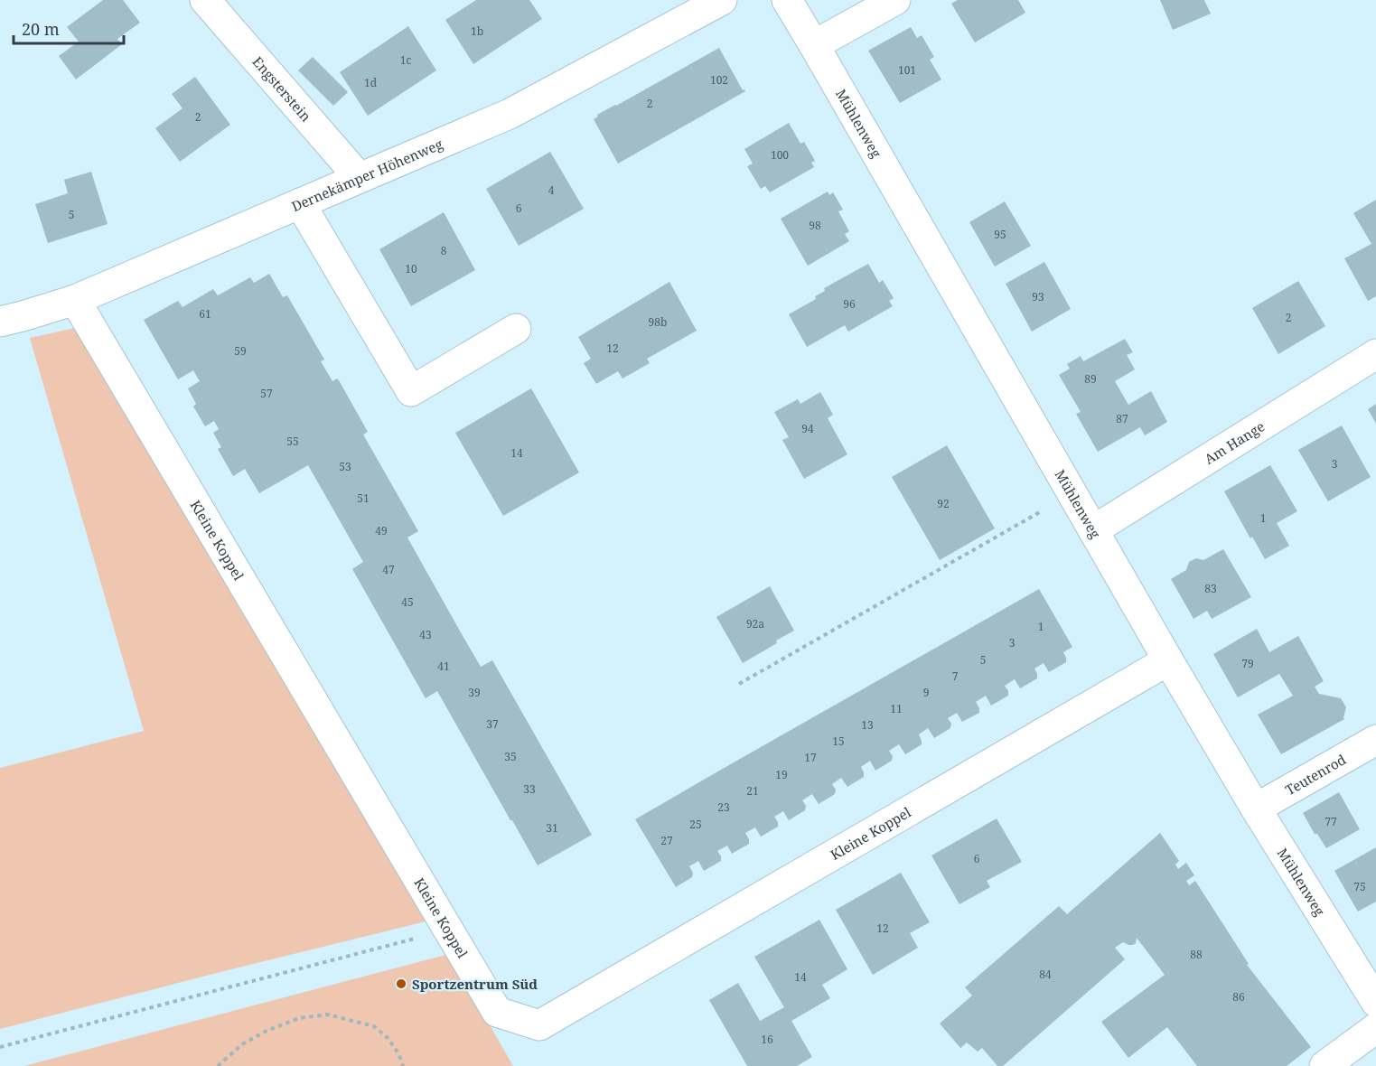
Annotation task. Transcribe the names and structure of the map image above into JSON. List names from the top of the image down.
{
  "streets": {
    "street": [
      "Engsterstein",
      "Mühlenweg",
      "Dernekämper Höhenweg",
      "Am Hange",
      "Kleine Koppel",
      "Teutenrod"
    ]
  },
  "crossings": [
    ["Engsterstein", "Dernekämper Höhenweg"],
    ["Mühlenweg", "Am Hange"],
    ["Mühlenweg", "Kleine Koppel"],
    ["Mühlenweg", "Teutenrod"],
    ["Dernekämper Höhenweg", "Kleine Koppel"]
  ],
  "places": ["Sportzentrum Süd"],
  "house_numbers": [
    "1b",
    "1c",
    "101",
    "102",
    "1d",
    "2",
    "2",
    "100",
    "4",
    "6",
    "5",
    "98",
    "95",
    "8",
    "10",
    "93",
    "96",
    "61",
    "2",
    "98b",
    "12",
    "59",
    "89",
    "57",
    "87",
    "94",
    "55",
    "14",
    "3",
    "53",
    "51",
    "92",
    "1",
    "49",
    "47",
    "83",
    "45",
    "92a",
    "1",
    "43",
    "3",
    "5",
    "79",
    "41",
    "7",
    "39",
    "9",
    "11",
    "37",
    "13",
    "15",
    "35",
    "17",
    "19",
    "33",
    "21",
    "23",
    "77",
    "25",
    "31",
    "27",
    "6",
    "75",
    "12",
    "88",
    "84",
    "14",
    "86",
    "16"
  ],
  "scale_bar": "20 m"
}
